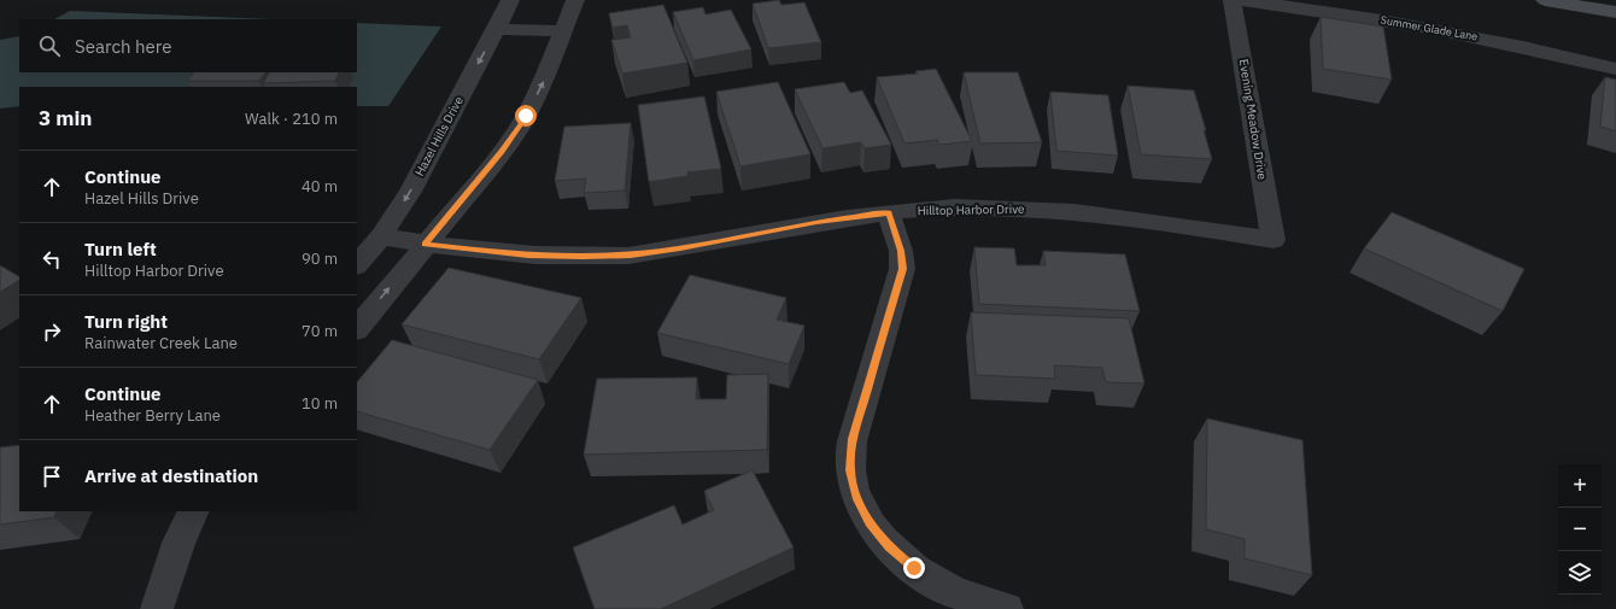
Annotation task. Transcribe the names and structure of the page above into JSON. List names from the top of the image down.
{
  "streets": {
    "street": [
      "Summer Glade Lane",
      "Evening Meadow Drive",
      "Hazel Hills Drive",
      "Hilltop Harbor Drive"
    ]
  },
  "crossings": [
    ["Evening Meadow Drive", "Hilltop Harbor Drive"],
    ["Hazel Hills Drive", "Hilltop Harbor Drive"]
  ],
  "page": {
    "search": "Search here",
    "heading": ["3 min", "Walk · 210 m"],
    "list": [
      ["Continue", "Hazel Hills Drive", "40 m"],
      ["Turn left", "Hilltop Harbor Drive", "90 m"],
      ["Turn right", "Rainwater Creek Lane", "70 m"],
      ["Continue", "Heather Berry Lane", "10 m"],
      "Arrive at destination"
    ],
    "map_buttons": ["+", "−"]
  }
}
